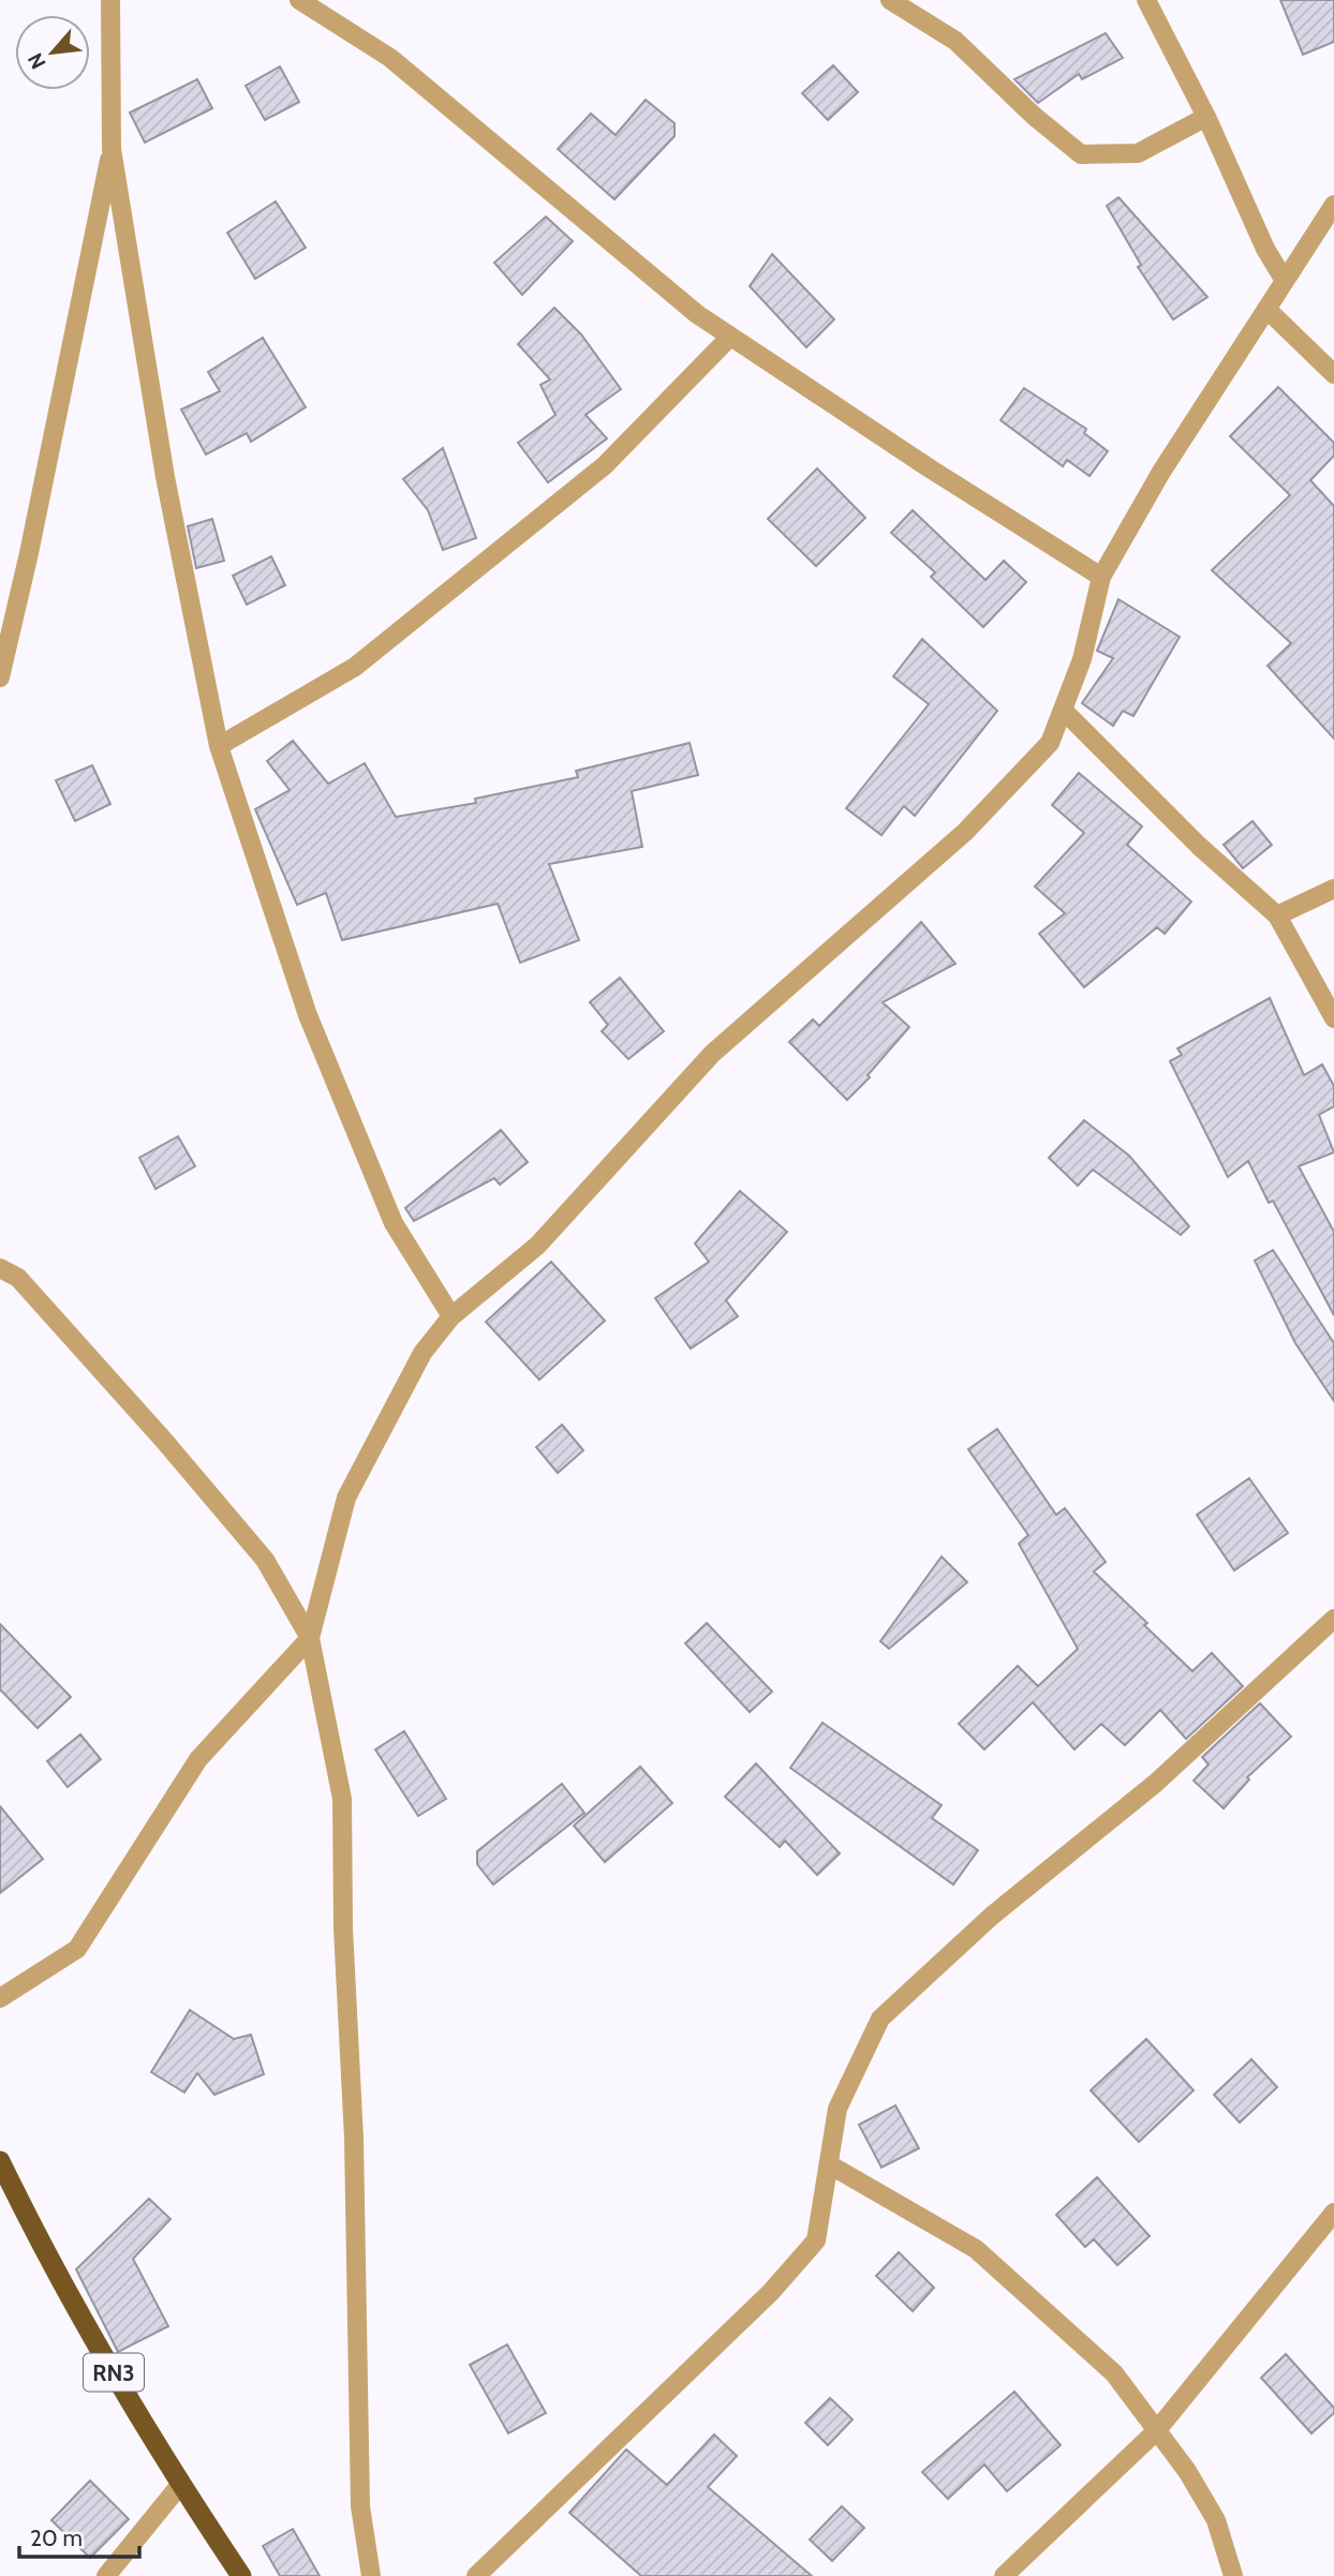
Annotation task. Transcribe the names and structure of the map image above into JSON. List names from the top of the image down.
{
  "streets": {
    "highway": ["RN3"]
  },
  "scale_bar": "20 m",
  "north": "bottom left"
}
